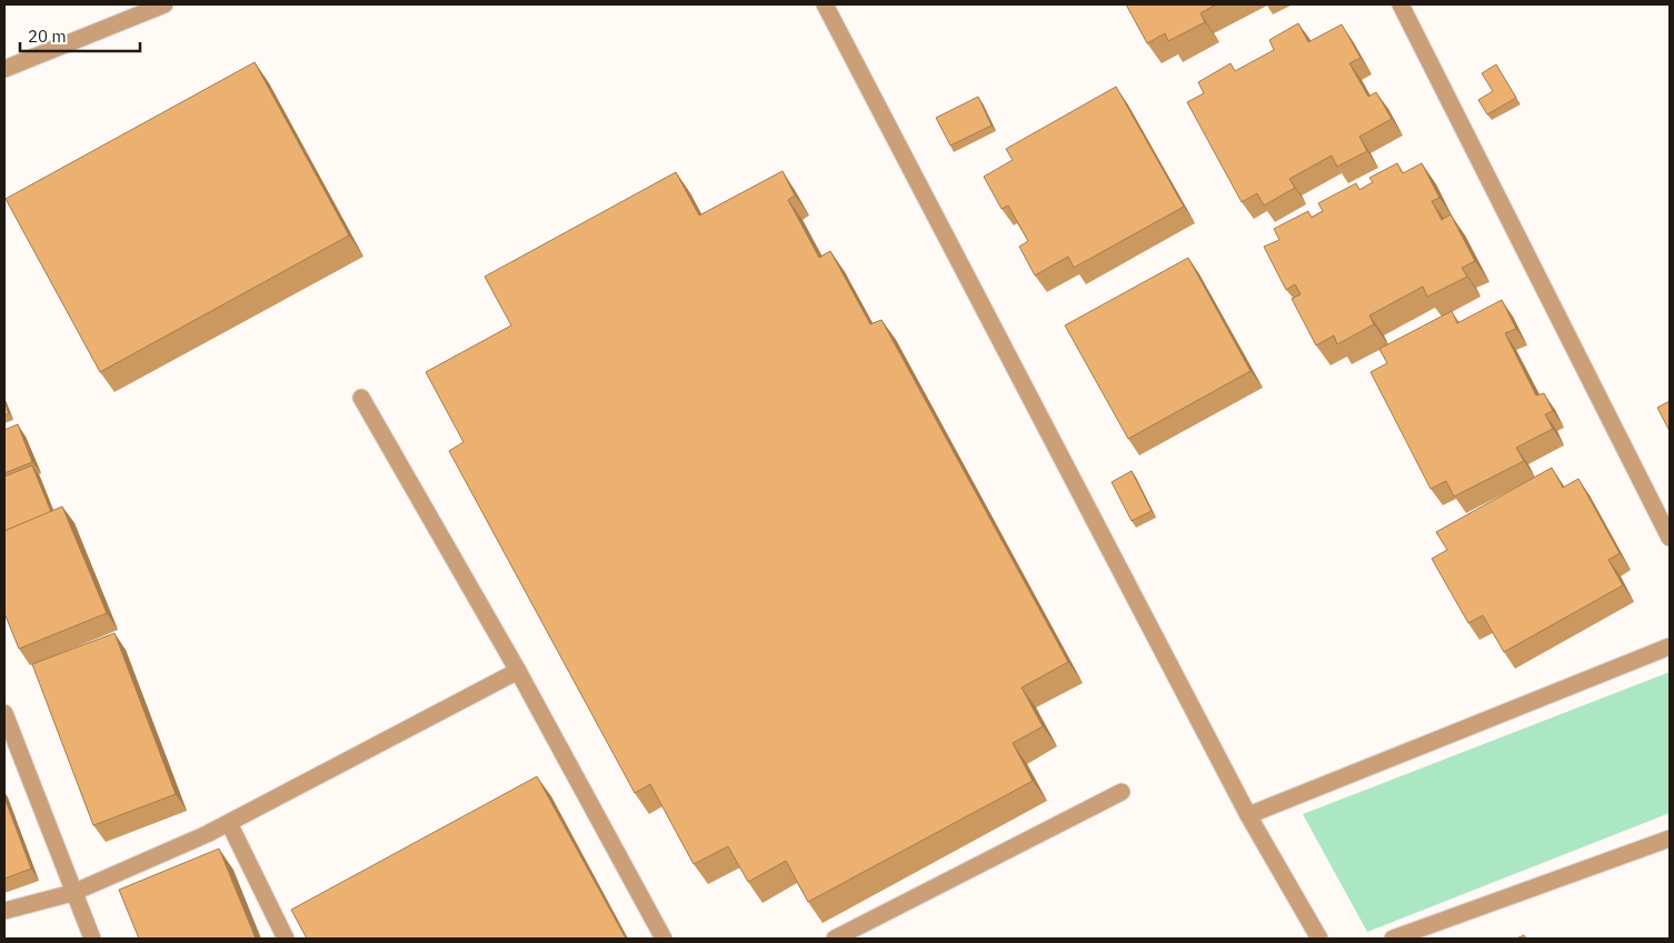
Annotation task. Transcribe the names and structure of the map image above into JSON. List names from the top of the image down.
{
  "scale_bar": "20 m"
}
